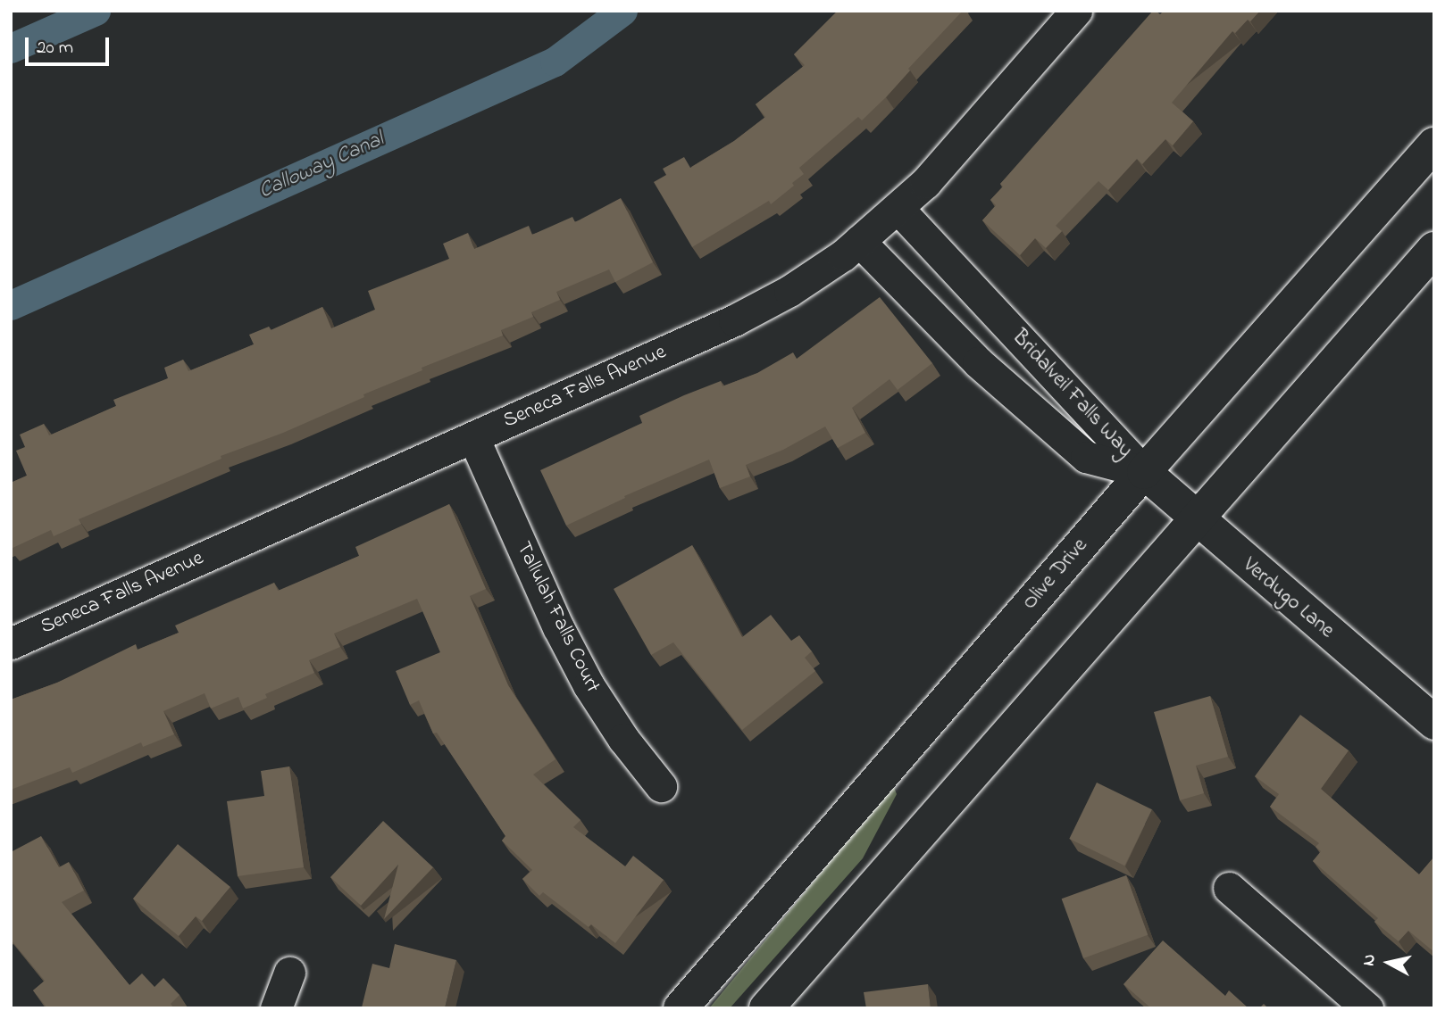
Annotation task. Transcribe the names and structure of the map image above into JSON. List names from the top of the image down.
{
  "streets": {
    "main road": ["Olive Drive", "Verdugo Lane"],
    "street": ["Seneca Falls Avenue", "Bridalveil Falls Way", "Tallulah Falls Court"]
  },
  "crossings": [
    ["Seneca Falls Avenue", "Bridalveil Falls Way"],
    ["Seneca Falls Avenue", "Tallulah Falls Court"],
    ["Bridalveil Falls Way", "Olive Drive"],
    ["Bridalveil Falls Way", "Verdugo Lane"],
    ["Olive Drive", "Verdugo Lane"]
  ],
  "water": ["Calloway Canal"],
  "scale_bar": "20 m",
  "north": "left"
}
